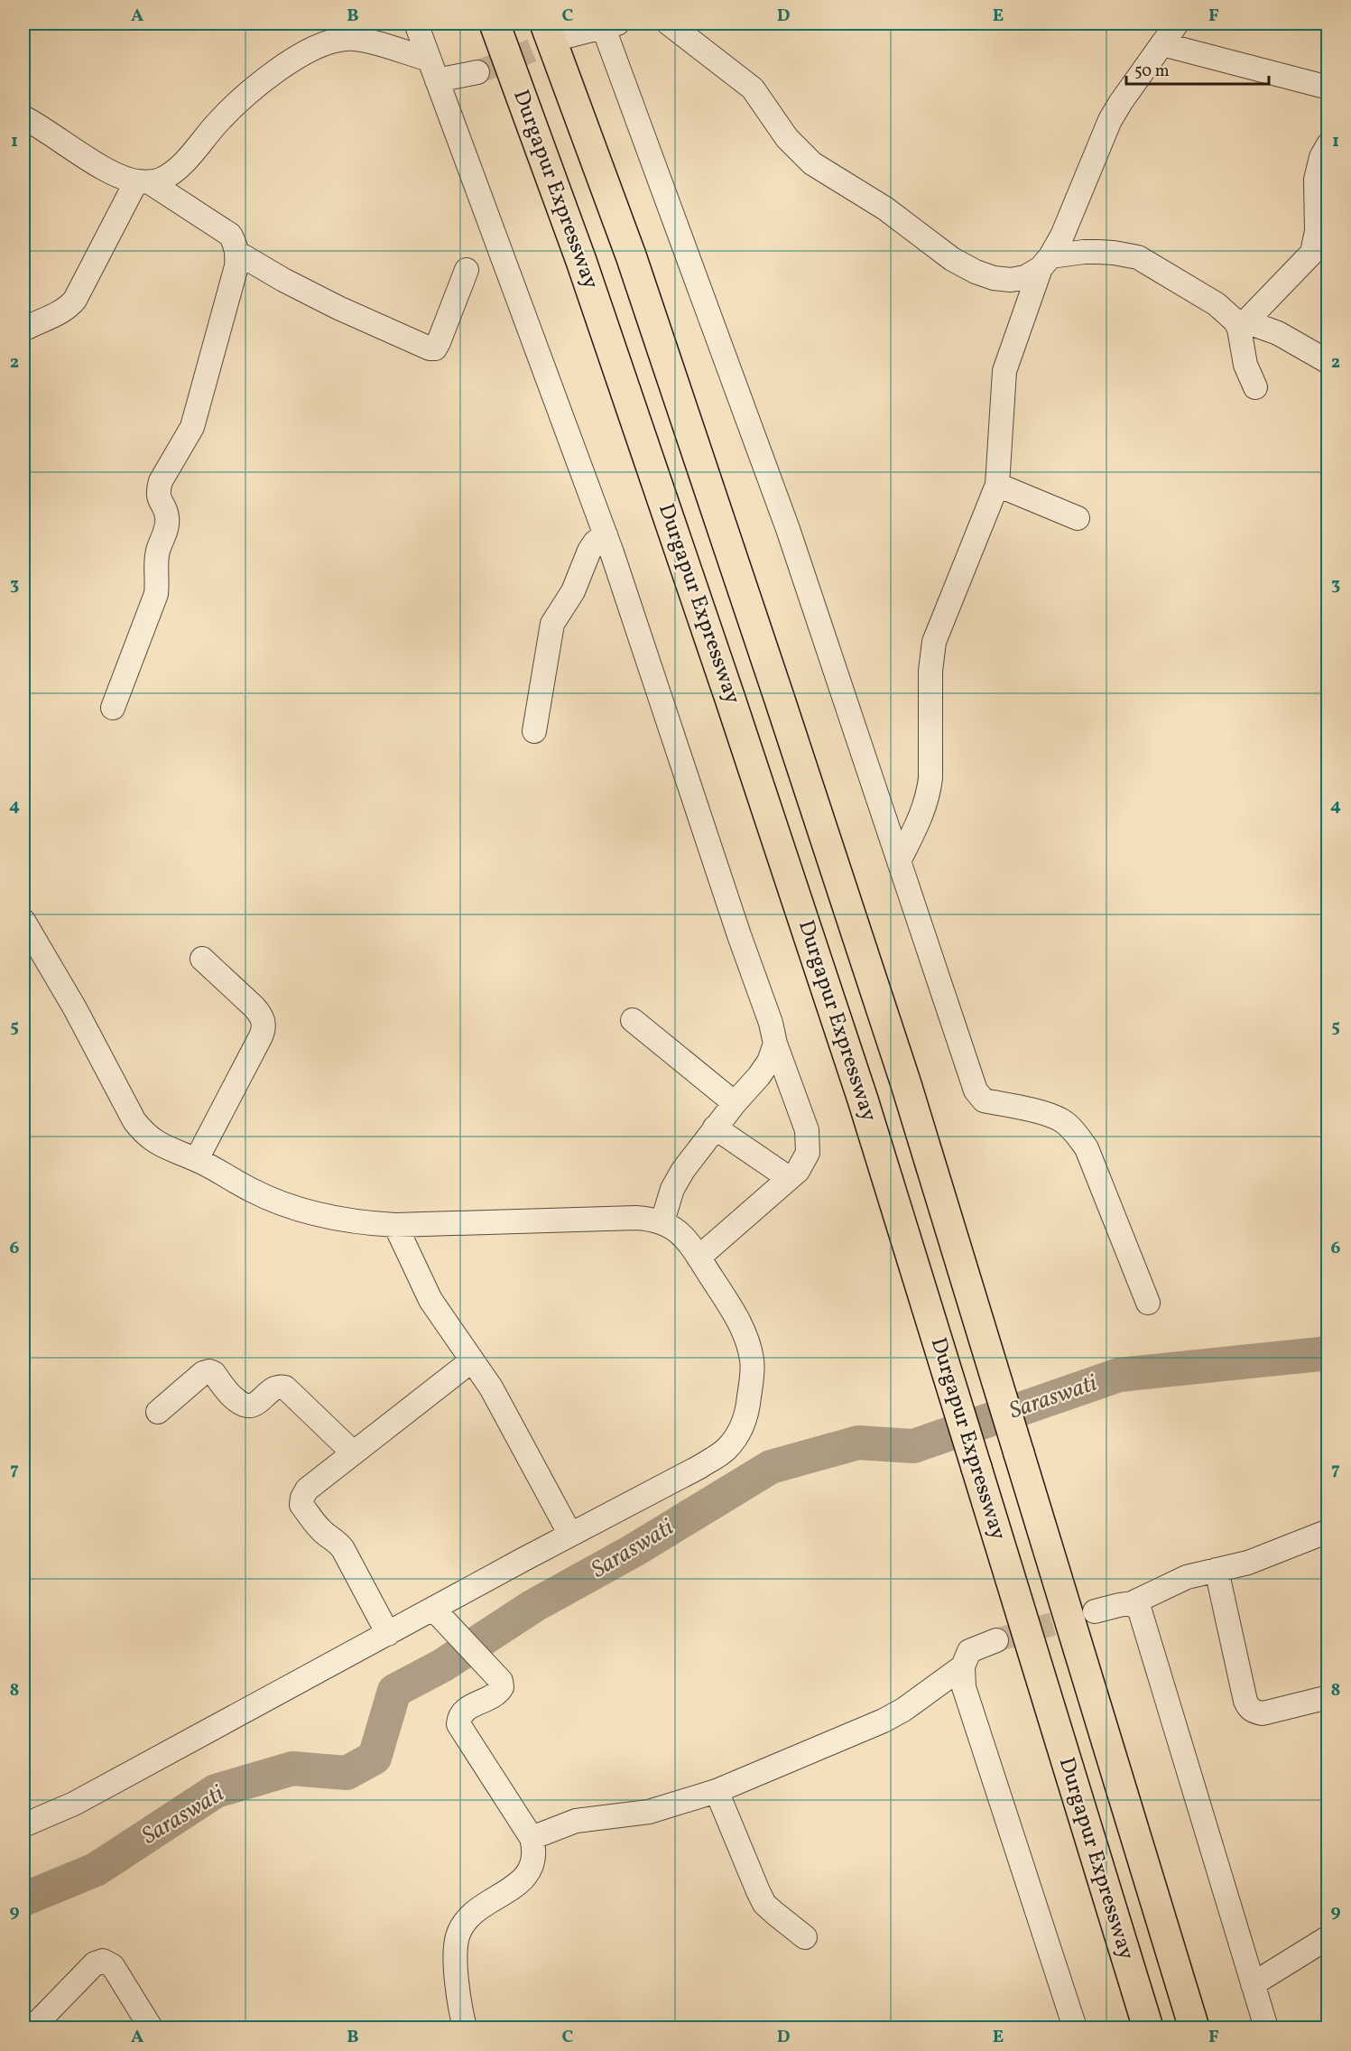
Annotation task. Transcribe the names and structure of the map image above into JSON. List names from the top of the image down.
{
  "streets": {
    "main road": ["Durgapur Expressway"]
  },
  "water": ["Saraswati"],
  "scale_bar": "50 m",
  "grid": {
    "columns": [
      "A",
      "B",
      "C",
      "D",
      "E",
      "F"
    ],
    "rows": [
      "1",
      "2",
      "3",
      "4",
      "5",
      "6",
      "7",
      "8",
      "9"
    ]
  }
}
